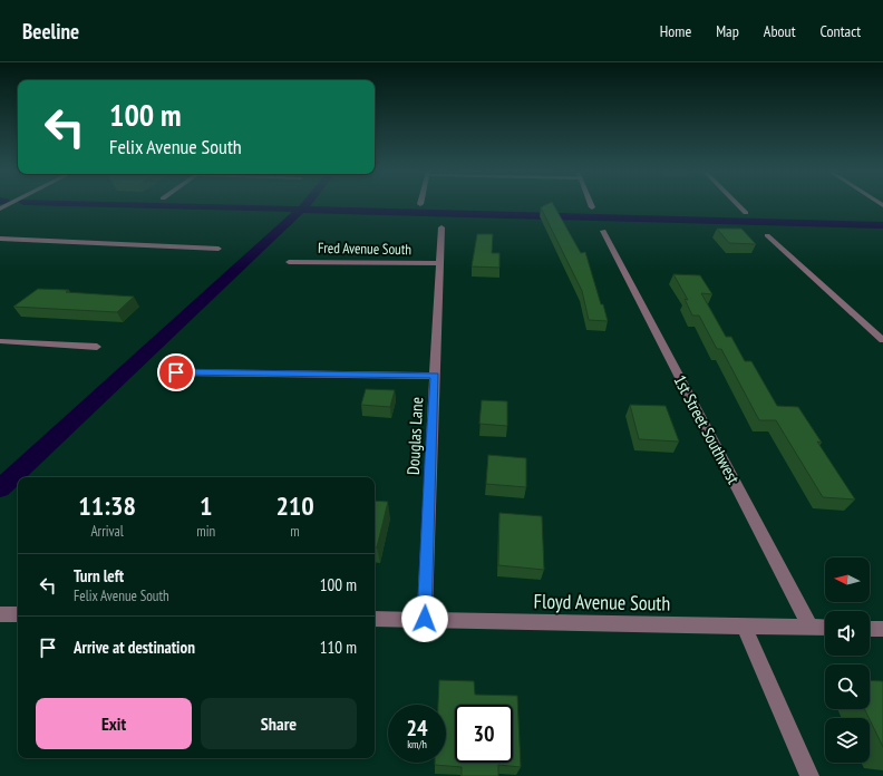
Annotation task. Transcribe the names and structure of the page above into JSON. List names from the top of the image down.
{
  "streets": {
    "street": [
      "Fred Avenue South",
      "1st Street Southwest",
      "Douglas Lane",
      "Floyd Avenue South"
    ]
  },
  "crossings": [
    ["Fred Avenue South", "Douglas Lane"],
    ["1st Street Southwest", "Floyd Avenue South"],
    ["Douglas Lane", "Floyd Avenue South"]
  ],
  "north": "left",
  "page": {
    "header": "Beeline",
    "nav": [
      "Home",
      "Map",
      "About",
      "Contact"
    ],
    "turn": ["100 m", "Felix Avenue South"],
    "eta": [
      "11:38",
      "Arrival",
      "1",
      "min",
      "210",
      "m"
    ],
    "list": [
      {
        "name": "Turn left",
        "note": "Felix Avenue South",
        "value": "100 m"
      },
      {
        "name": "Arrive at destination",
        "value": "110 m"
      }
    ],
    "buttons": ["Exit", "Share"],
    "speed": "24 km/h",
    "limit": "30"
  }
}
